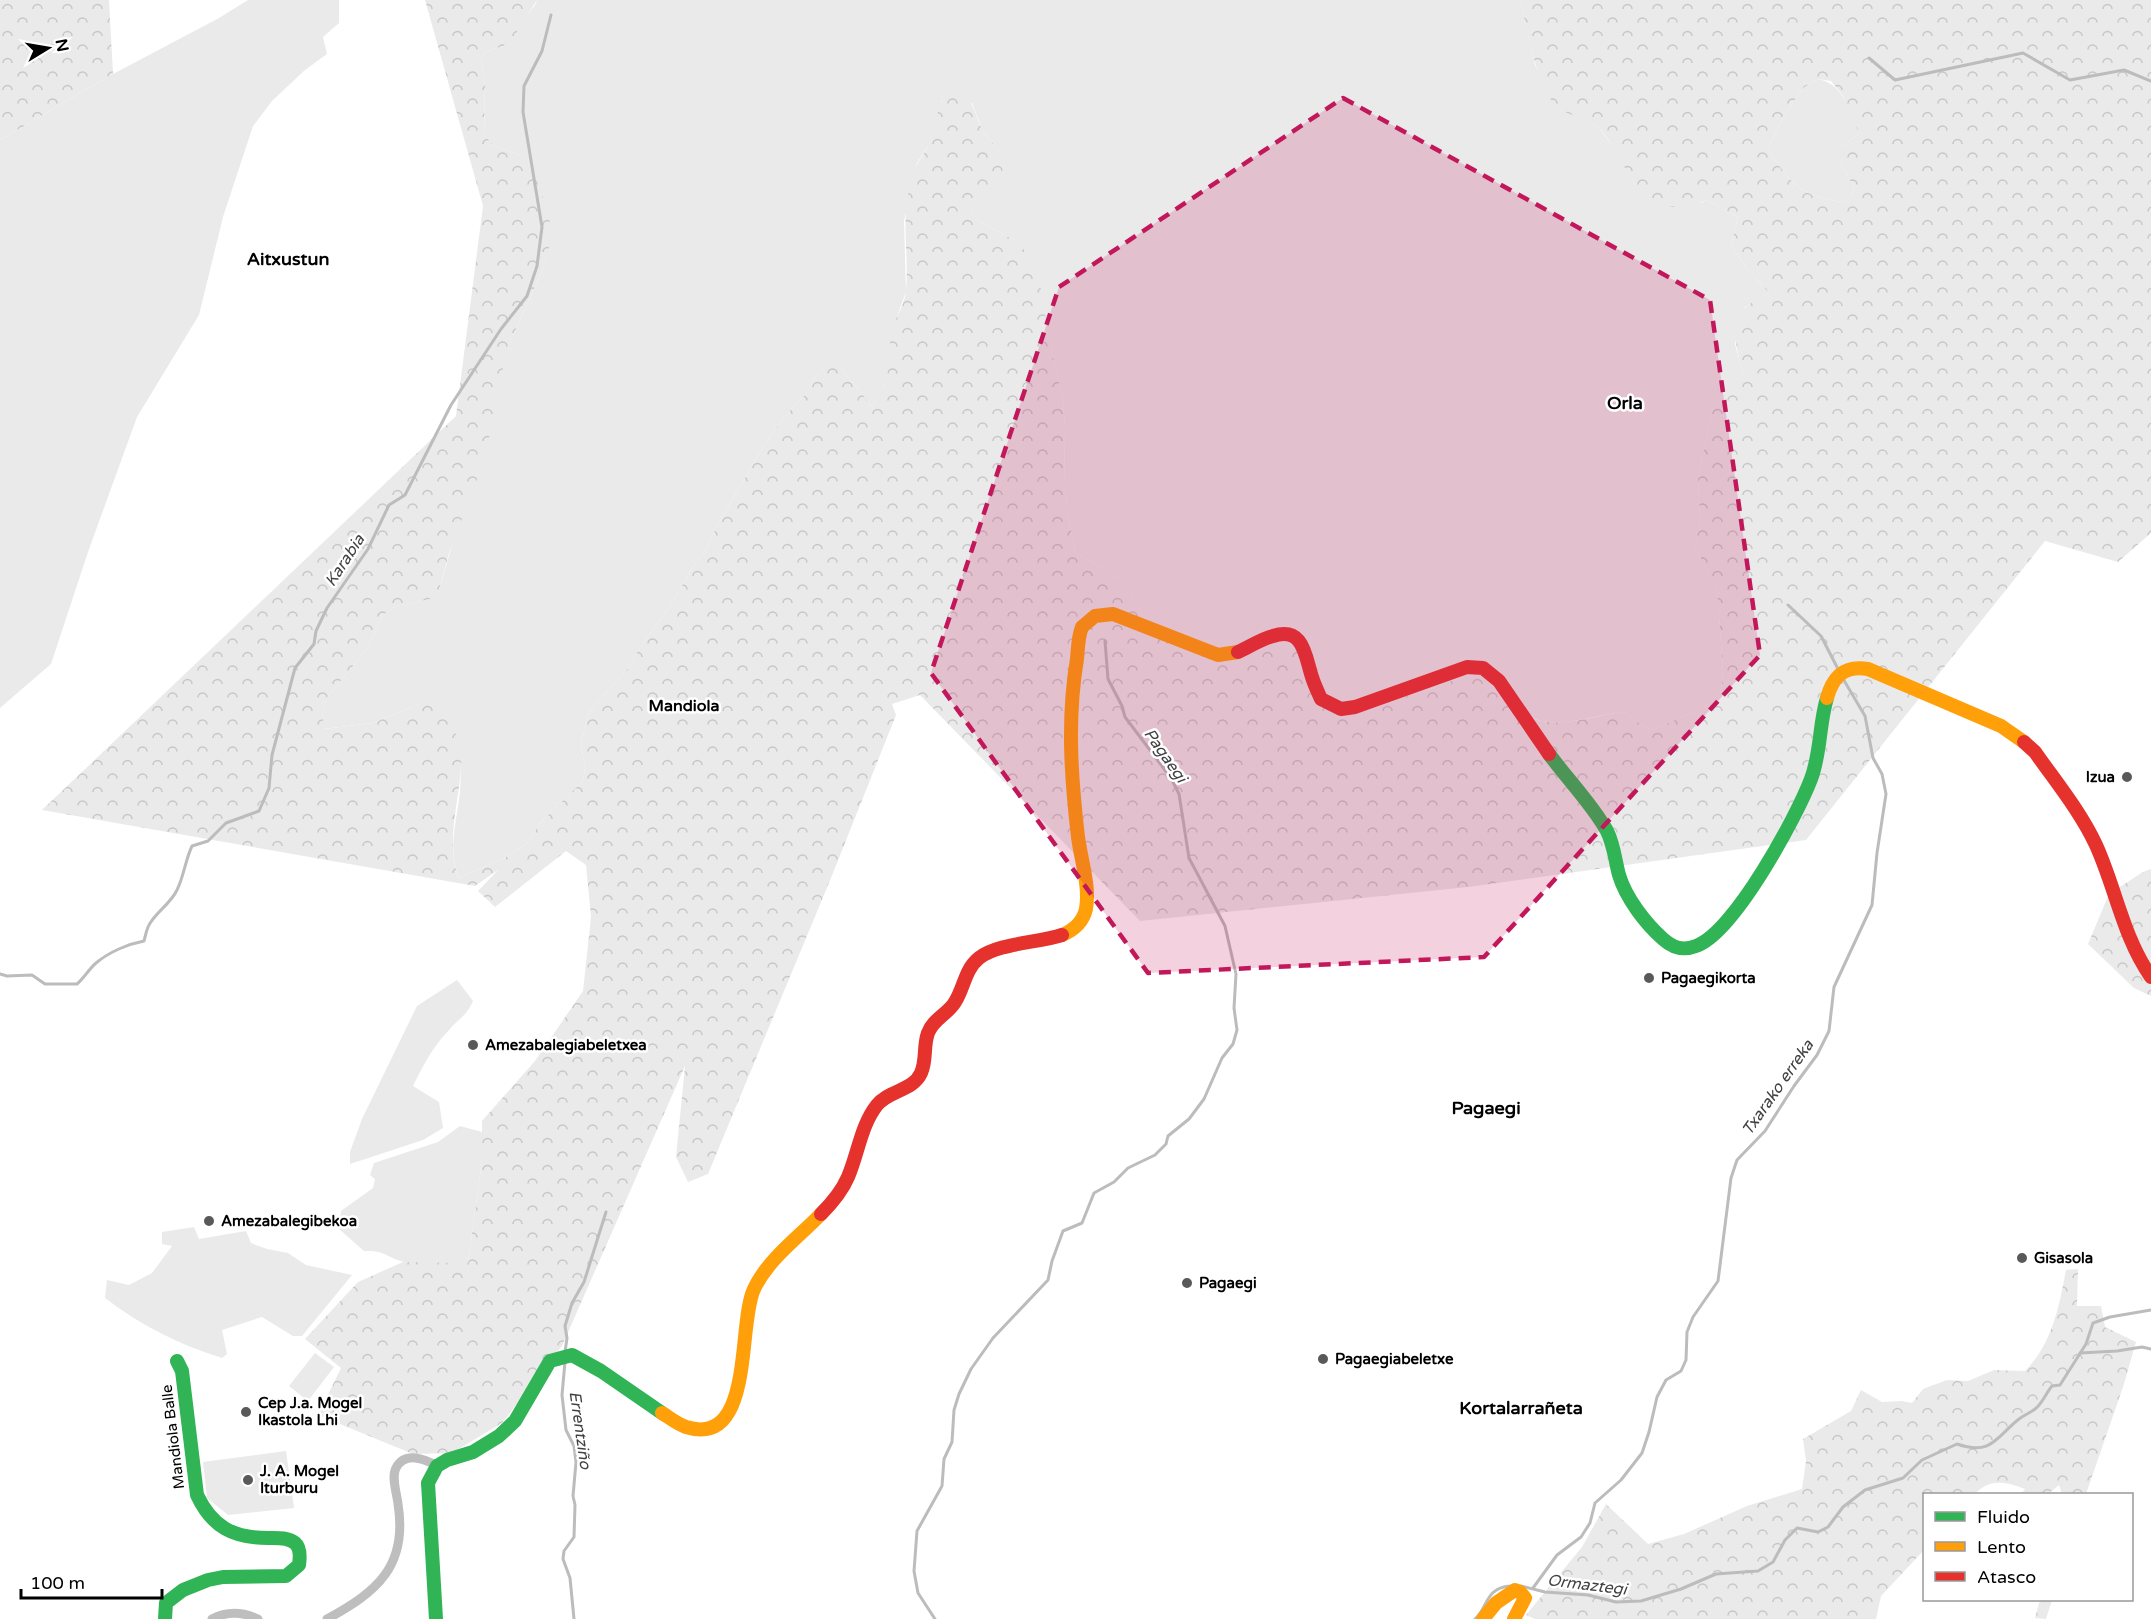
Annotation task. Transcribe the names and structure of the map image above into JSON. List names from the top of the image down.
{
  "streets": {
    "street": ["Mandiola Balle"]
  },
  "districts": [
    "Aitxustun",
    "Orla",
    "Mandiola",
    "Pagaegi",
    "Kortalarrañeta"
  ],
  "water": [
    "Karabia",
    "Pagaegi",
    "Txarako erreka",
    "Errentziño",
    "Ormaztegi"
  ],
  "places": [
    "Izua",
    "Pagaegikorta",
    "Amezabalegiabeletxea",
    "Amezabalegibekoa",
    "Gisasola",
    "Pagaegi",
    "Pagaegiabeletxe",
    "Cep J.a. Mogel Ikastola Lhi",
    "J. A. Mogel Iturburu"
  ],
  "legend": ["Fluido", "Lento", "Atasco"],
  "scale_bar": "100 m",
  "north": "right"
}
